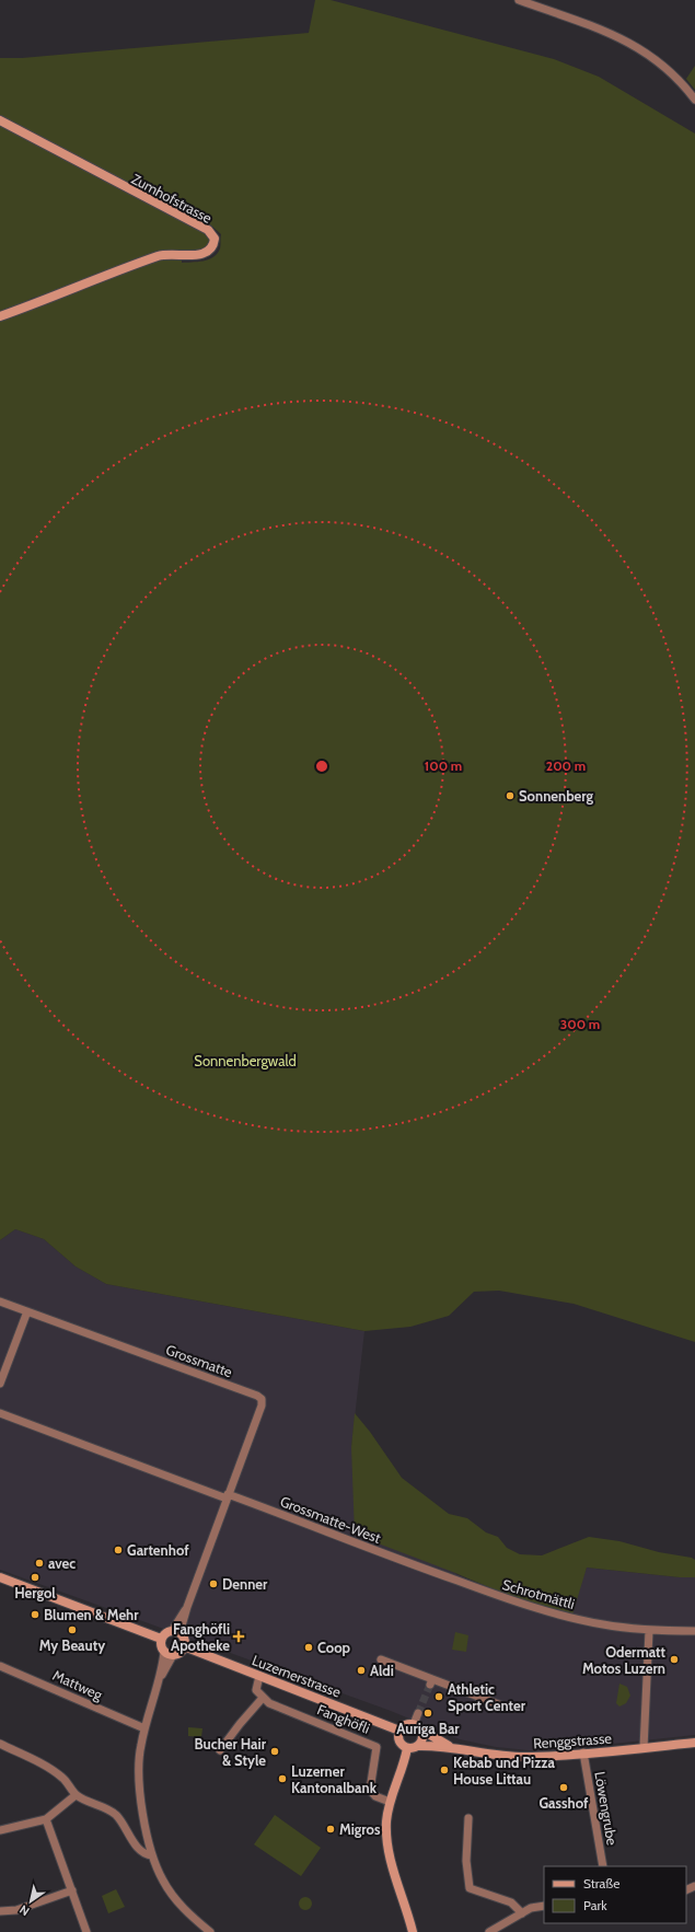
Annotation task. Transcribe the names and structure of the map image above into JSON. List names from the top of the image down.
{
  "streets": {
    "main road": ["Zumhofstrasse", "Luzernerstrasse", "Renggstrasse"],
    "street": [
      "Grossmatte",
      "Grossmatte-West",
      "Schrotmättli",
      "Mattweg",
      "Fanghöfli",
      "Löwengrube"
    ]
  },
  "crossings": [
    ["Grossmatte", "Grossmatte-West"],
    ["Grossmatte", "Luzernerstrasse"],
    ["Grossmatte-West", "Schrotmättli"],
    ["Luzernerstrasse", "Renggstrasse"],
    ["Renggstrasse", "Löwengrube"]
  ],
  "parks": ["Sonnenbergwald"],
  "places": {
    "other": [
      "Sonnenberg",
      "Gartenhof",
      "avec",
      "Hergol",
      "Denner",
      "Blumen & Mehr",
      "My Beauty",
      "Coop",
      "Odermatt Motos Luzern",
      "Aldi",
      "Athletic Sport Center",
      "Auriga Bar",
      "Bucher Hair & Style",
      "Kebab und Pizza House Littau",
      "Luzerner Kantonalbank",
      "Gasshof",
      "Migros"
    ],
    "health": ["Fanghöfli Apotheke"]
  },
  "legend": ["Straße", "Park"],
  "north": "bottom left",
  "rings": ["100 m", "200 m", "300 m"]
}
